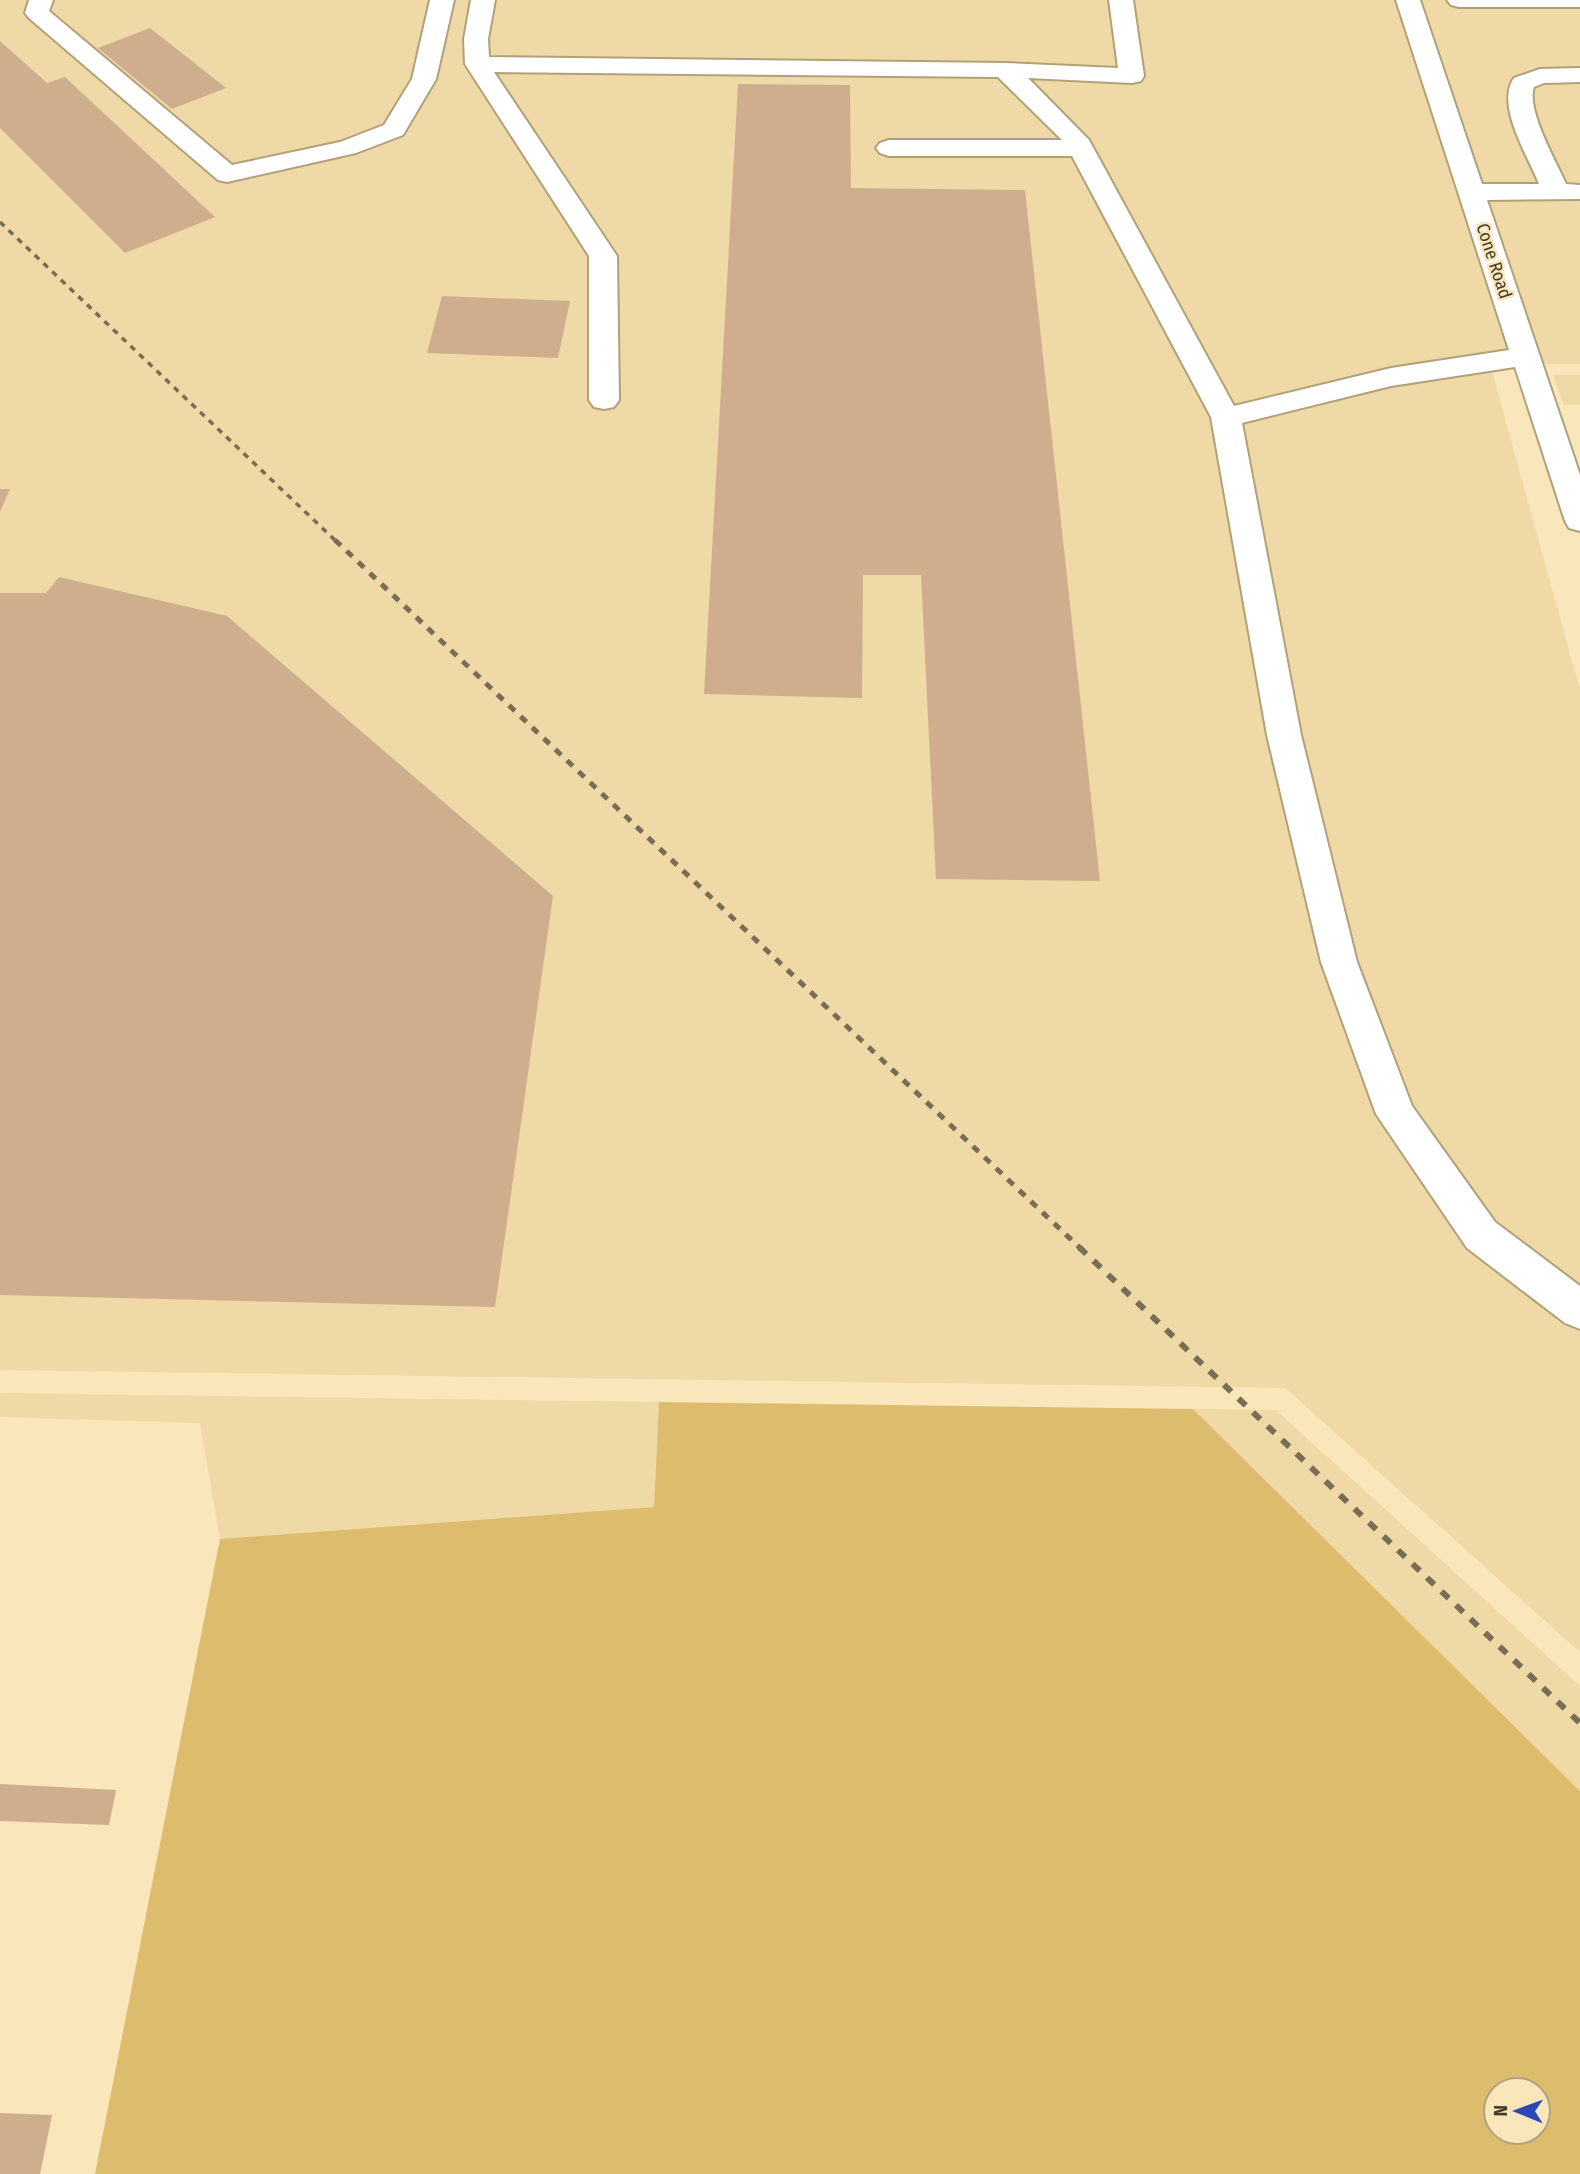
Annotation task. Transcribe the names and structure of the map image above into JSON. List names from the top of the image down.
{
  "streets": {
    "street": ["Cone Road"]
  },
  "north": "left"
}
